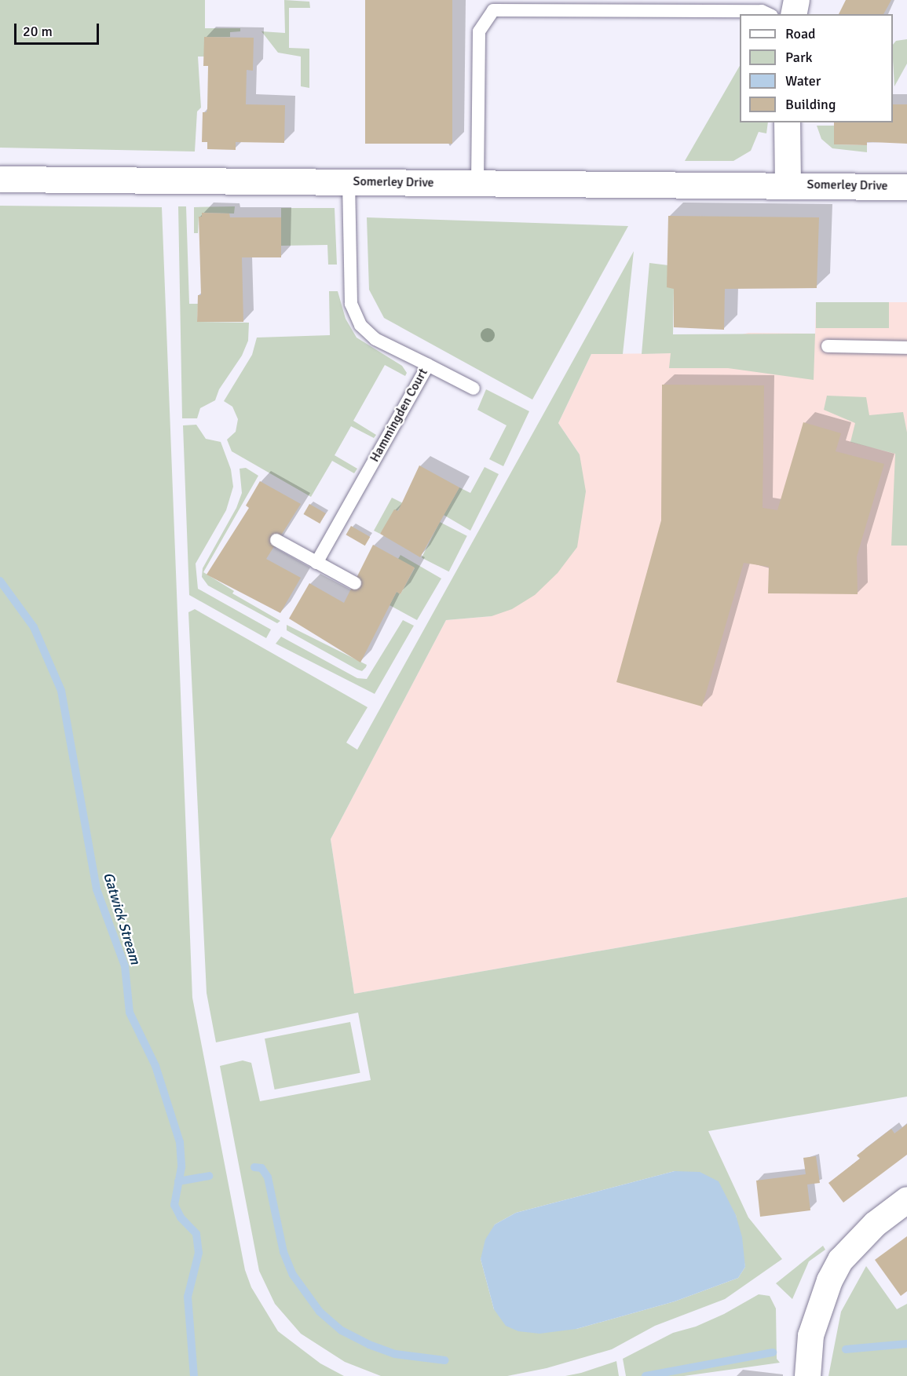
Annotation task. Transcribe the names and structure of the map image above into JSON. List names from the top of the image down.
{
  "streets": {
    "street": ["Somerley Drive"],
    "lane": ["Hammingden Court"]
  },
  "crossings": [
    ["Somerley Drive", "Hammingden Court"]
  ],
  "water": ["Gatwick Stream"],
  "legend": [
    "Road",
    "Park",
    "Water",
    "Building"
  ],
  "scale_bar": "20 m"
}
